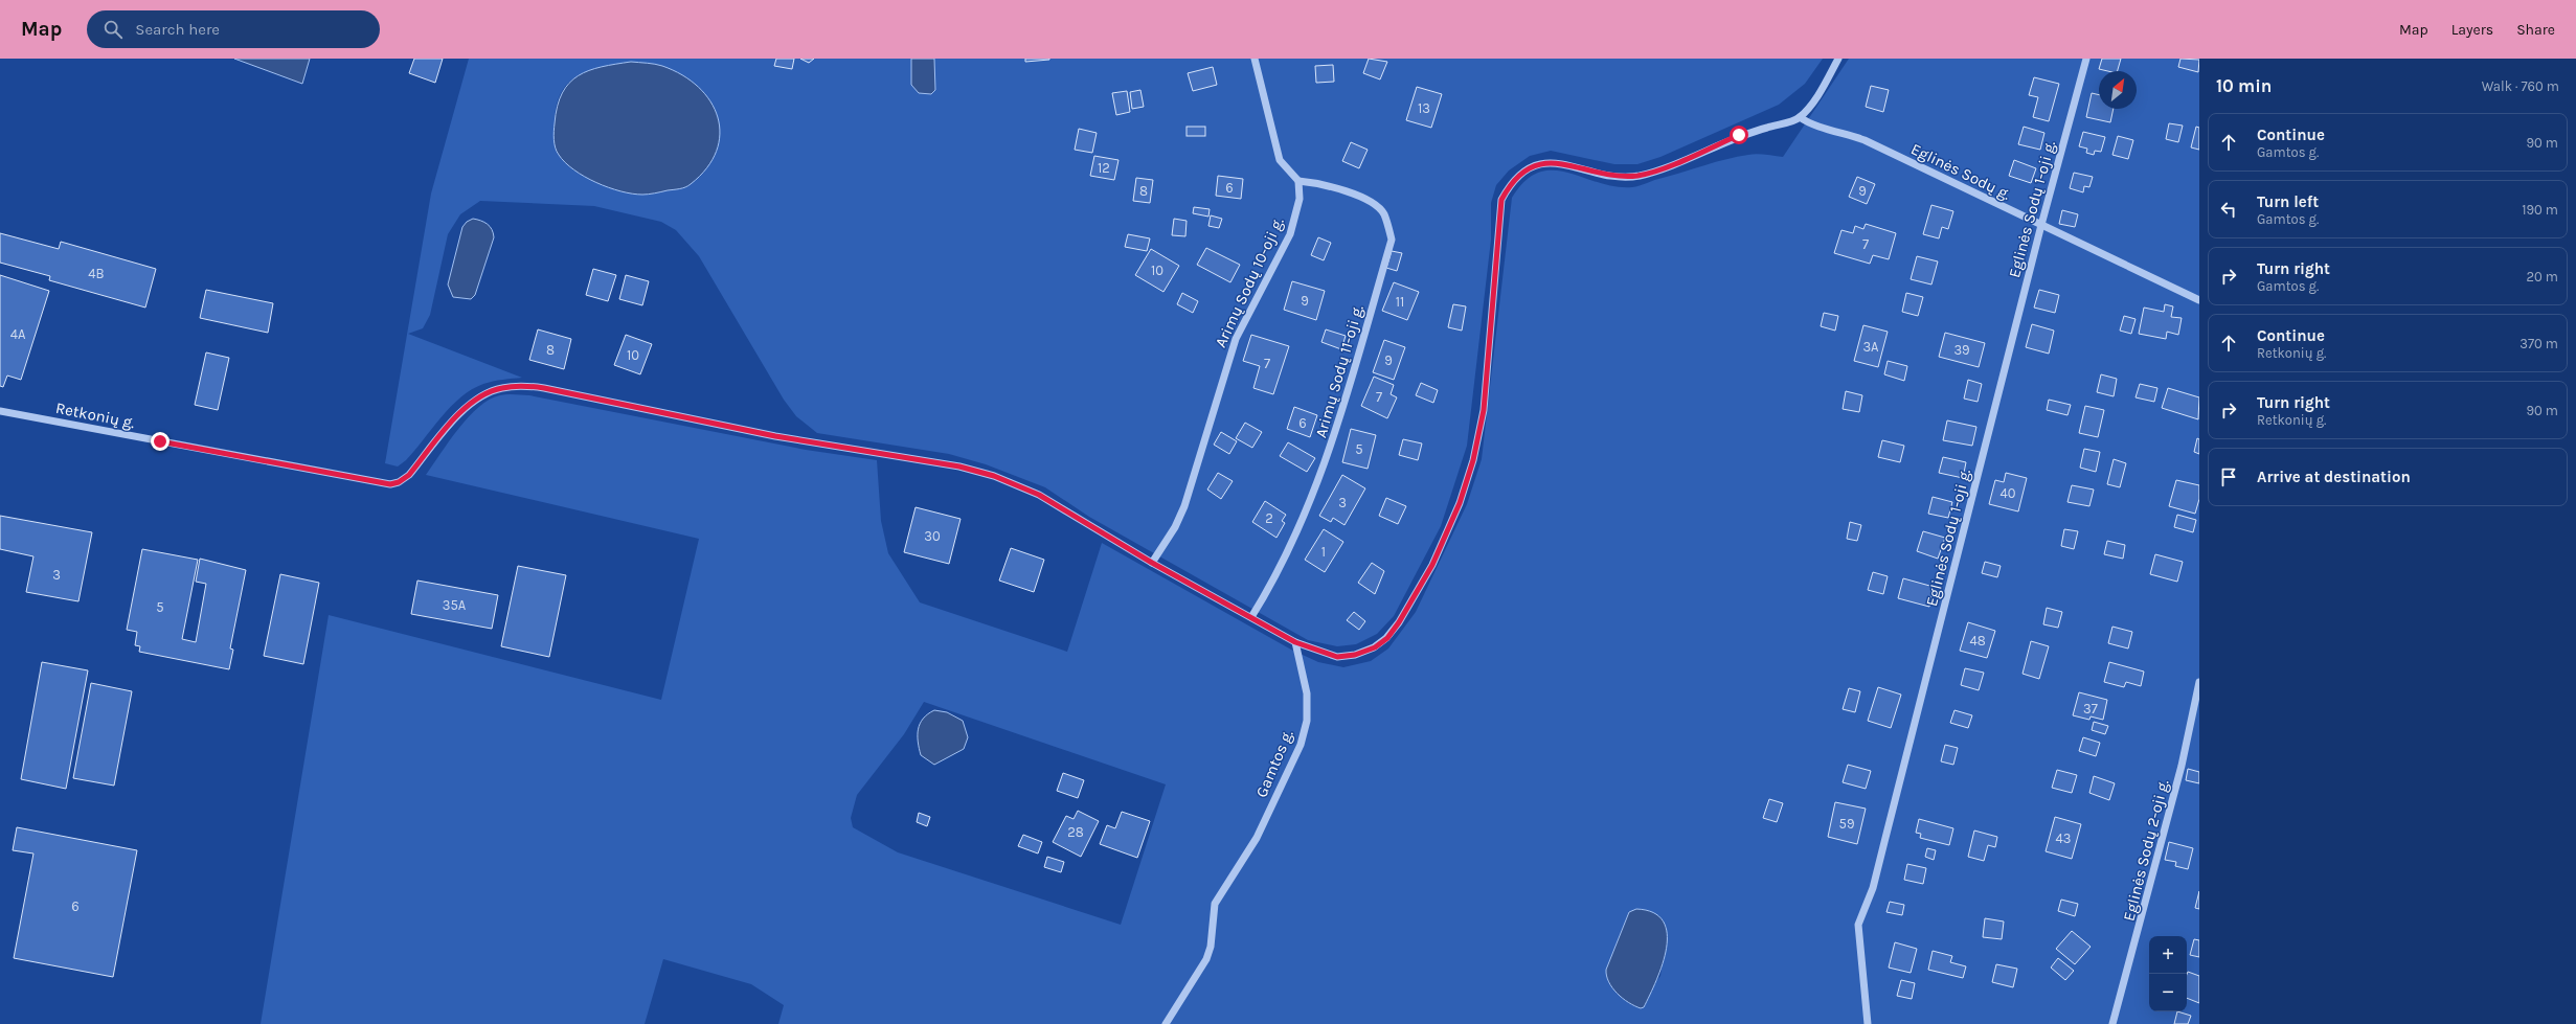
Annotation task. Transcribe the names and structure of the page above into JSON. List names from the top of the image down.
{
  "streets": {
    "street": [
      "Eglinės Sodų g.",
      "Eglinės Sodų 1-oji g.",
      "Arimų Sodų 10-oji g.",
      "Arimų Sodų 11-oji g.",
      "Retkonių g.",
      "Gamtos g.",
      "Eglinės Sodų 2-oji g."
    ]
  },
  "crossings": [
    ["Eglinės Sodų g.", "Eglinės Sodų 1-oji g."],
    ["Arimų Sodų 10-oji g.", "Arimų Sodų 11-oji g."],
    ["Arimų Sodų 10-oji g.", "Retkonių g."],
    ["Arimų Sodų 11-oji g.", "Retkonių g."],
    ["Retkonių g.", "Gamtos g."]
  ],
  "house_numbers": [
    "13",
    "12",
    "6",
    "8",
    "9",
    "7",
    "10",
    "4B",
    "9",
    "11",
    "4A",
    "3A",
    "8",
    "39",
    "10",
    "9",
    "7",
    "7",
    "6",
    "5",
    "40",
    "3",
    "2",
    "30",
    "1",
    "3",
    "35A",
    "5",
    "48",
    "37",
    "59",
    "28",
    "43",
    "6"
  ],
  "north": "top right",
  "page": {
    "header": "Map",
    "search": "Search here",
    "nav": ["Map", "Layers", "Share"],
    "heading": ["10 min", "Walk · 760 m"],
    "list": [
      ["Continue", "Gamtos g.", "90 m"],
      ["Turn left", "Gamtos g.", "190 m"],
      ["Turn right", "Gamtos g.", "20 m"],
      ["Continue", "Retkonių g.", "370 m"],
      ["Turn right", "Retkonių g.", "90 m"],
      "Arrive at destination"
    ],
    "map_buttons": ["+", "−"]
  }
}
